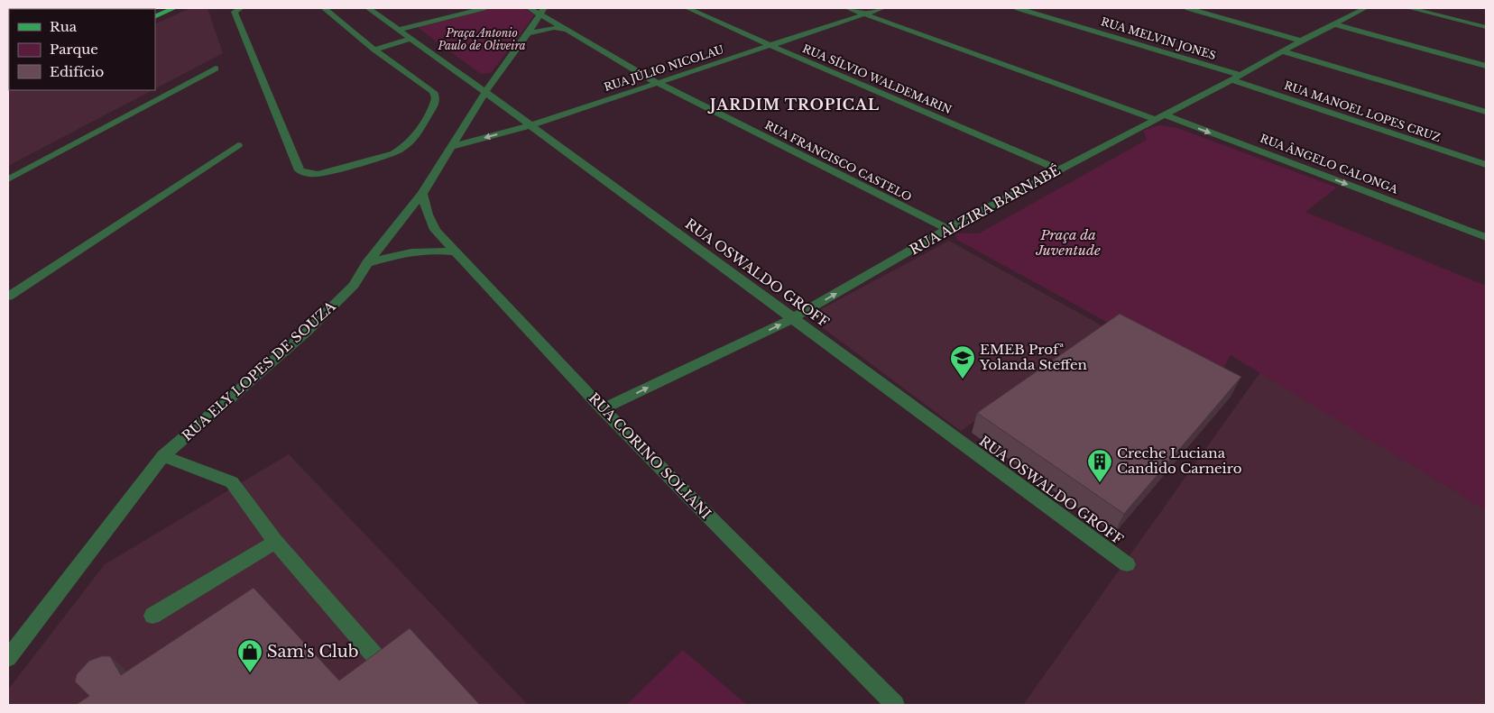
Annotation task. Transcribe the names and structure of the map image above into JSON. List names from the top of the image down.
{
  "streets": {
    "street": [
      "RUA MELVIN JONES",
      "RUA JÚLIO NICOLAU",
      "RUA SÍLVIO WALDEMARIN",
      "RUA MANOEL LOPES CRUZ",
      "RUA FRANCISCO CASTELO",
      "RUA ÂNGELO CALONGA",
      "RUA ALZIRA BARNABÉ",
      "RUA OSWALDO GROFF",
      "RUA ELY LOPES DE SOUZA",
      "RUA CORINO SOLIANI"
    ]
  },
  "crossings": [
    ["RUA MELVIN JONES", "RUA ALZIRA BARNABÉ"],
    ["RUA JÚLIO NICOLAU", "RUA SÍLVIO WALDEMARIN"],
    ["RUA JÚLIO NICOLAU", "RUA FRANCISCO CASTELO"],
    ["RUA JÚLIO NICOLAU", "RUA ÂNGELO CALONGA"],
    ["RUA JÚLIO NICOLAU", "RUA OSWALDO GROFF"],
    ["RUA JÚLIO NICOLAU", "RUA ELY LOPES DE SOUZA"],
    ["RUA SÍLVIO WALDEMARIN", "RUA ALZIRA BARNABÉ"],
    ["RUA MANOEL LOPES CRUZ", "RUA ALZIRA BARNABÉ"],
    ["RUA FRANCISCO CASTELO", "RUA ALZIRA BARNABÉ"],
    ["RUA FRANCISCO CASTELO", "RUA ELY LOPES DE SOUZA"],
    ["RUA ÂNGELO CALONGA", "RUA ALZIRA BARNABÉ"],
    ["RUA ALZIRA BARNABÉ", "RUA OSWALDO GROFF"],
    ["RUA ALZIRA BARNABÉ", "RUA CORINO SOLIANI"],
    ["RUA OSWALDO GROFF", "RUA ELY LOPES DE SOUZA"],
    ["RUA ELY LOPES DE SOUZA", "RUA CORINO SOLIANI"]
  ],
  "one_way": ["RUA ALZIRA BARNABÉ"],
  "districts": ["JARDIM TROPICAL"],
  "parks": ["Praça Antonio Paulo de Oliveira", "Praça da Juventude"],
  "places": {
    "school or university": ["EMEB Profª Yolanda Steffen"],
    "building": ["Creche Luciana Candido Carneiro"],
    "shop": ["Sam's Club"]
  },
  "legend": ["Rua", "Parque", "Edifício"]
}
